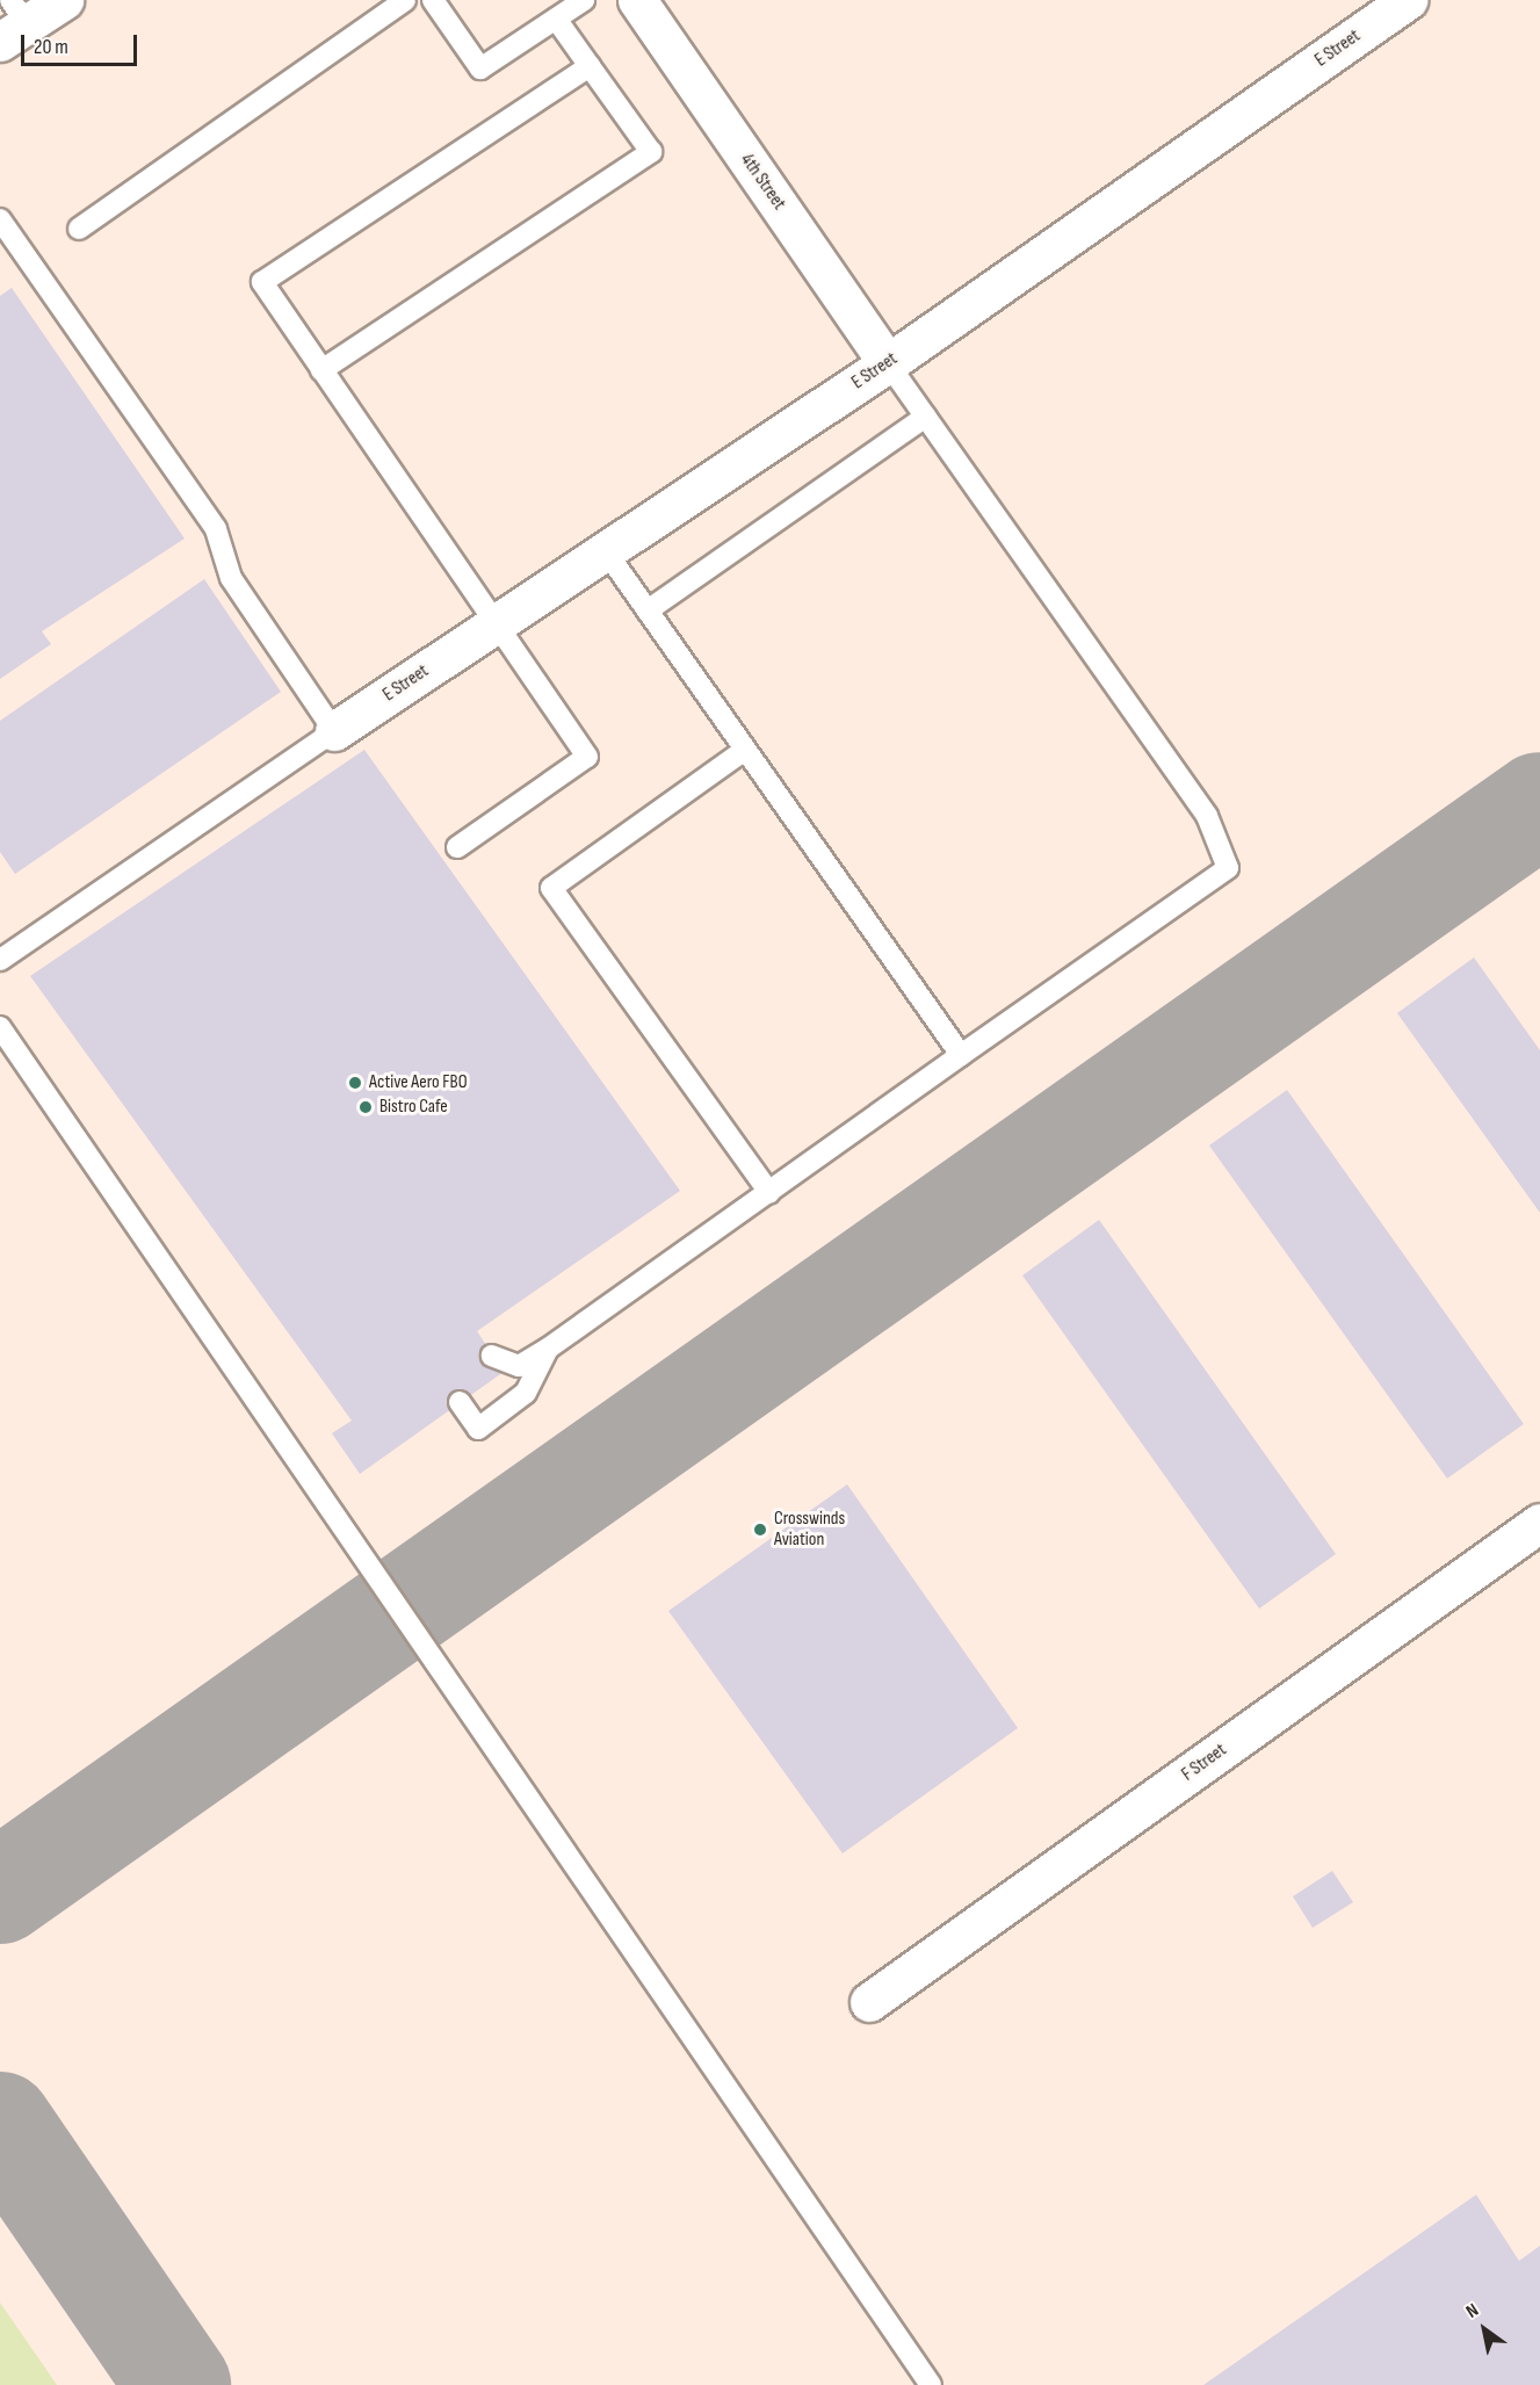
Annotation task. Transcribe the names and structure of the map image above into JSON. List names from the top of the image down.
{
  "streets": {
    "street": ["E Street", "4th Street", "F Street"]
  },
  "crossings": [
    ["E Street", "4th Street"]
  ],
  "places": ["Active Aero FBO", "Bistro Cafe", "Crosswinds Aviation"],
  "scale_bar": "20 m",
  "north": "top left"
}
